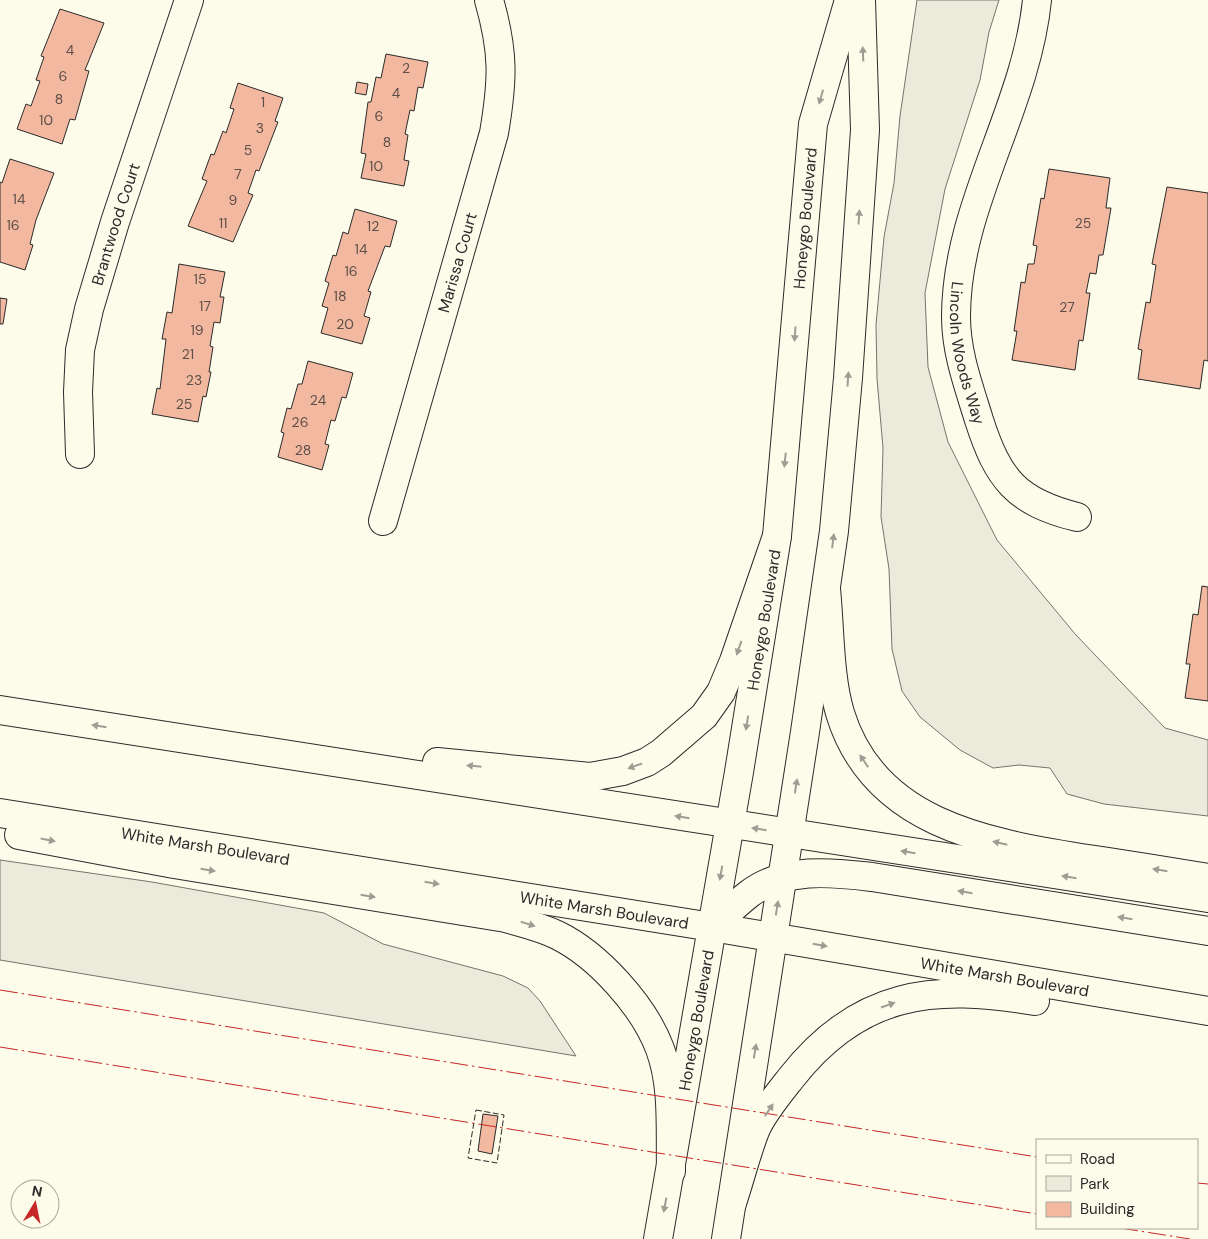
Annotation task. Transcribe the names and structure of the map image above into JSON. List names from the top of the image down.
{
  "streets": {
    "main road": [
      "Honeygo Boulevard",
      "Brantwood Court",
      "Marissa Court",
      "Lincoln Woods Way",
      "White Marsh Boulevard"
    ]
  },
  "crossings": [
    ["Honeygo Boulevard", "White Marsh Boulevard"]
  ],
  "house_numbers": [
    "4",
    "2",
    "6",
    "4",
    "8",
    "1",
    "6",
    "10",
    "3",
    "8",
    "5",
    "10",
    "7",
    "14",
    "9",
    "11",
    "25",
    "16",
    "12",
    "14",
    "16",
    "15",
    "18",
    "17",
    "27",
    "20",
    "19",
    "21",
    "23",
    "24",
    "25",
    "26",
    "28"
  ],
  "legend": ["Road", "Park", "Building"],
  "north": "top"
}
